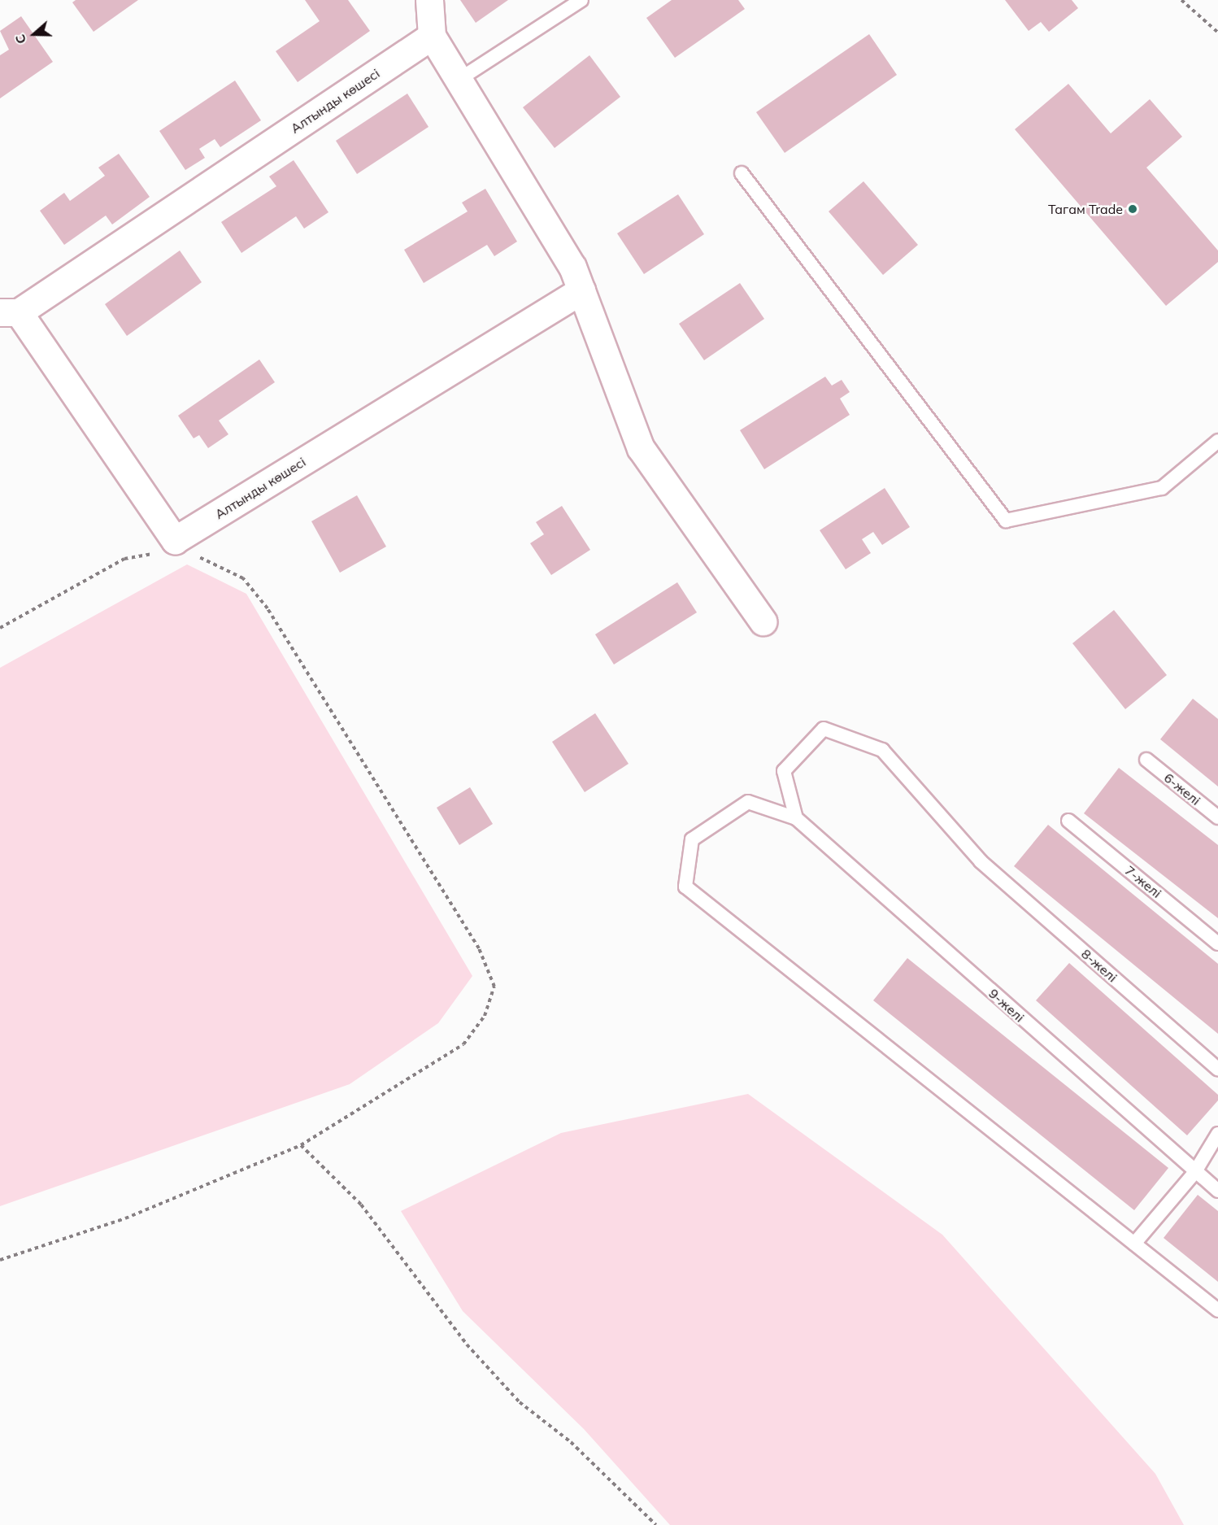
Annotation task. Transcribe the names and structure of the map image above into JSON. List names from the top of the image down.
{
  "streets": {
    "street": ["Алтынды көшесі"],
    "lane": [
      "6-желі",
      "7-желі",
      "8-желі",
      "9-желі"
    ]
  },
  "crossings": [
    ["8-желі", "9-желі"]
  ],
  "places": ["Тагам Trade"],
  "north": "left"
}
